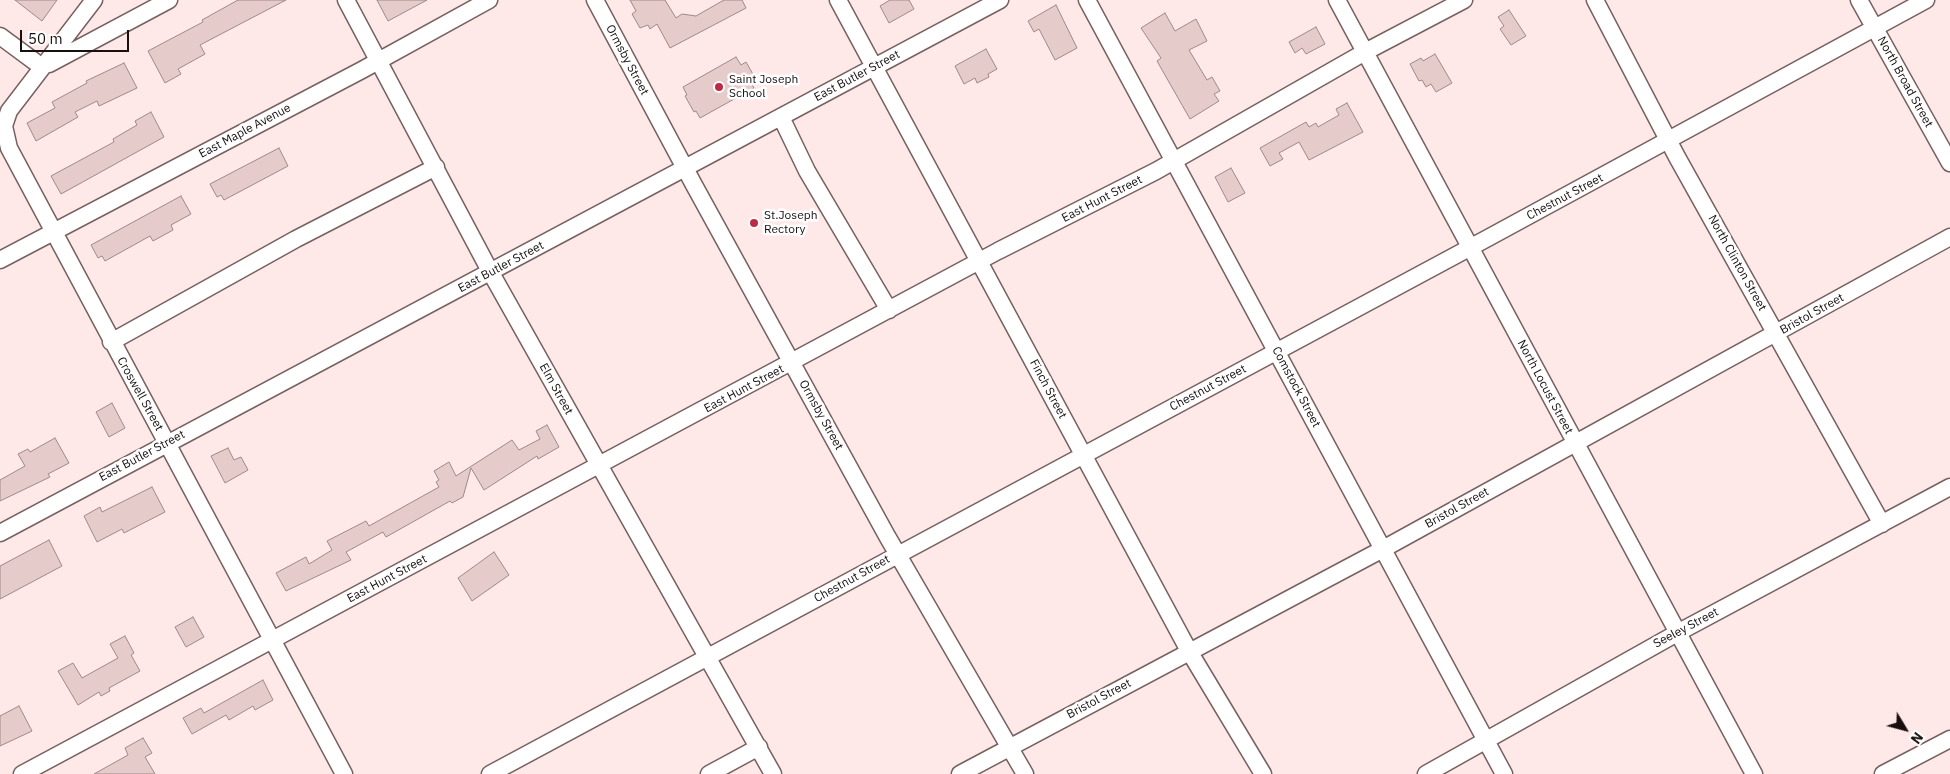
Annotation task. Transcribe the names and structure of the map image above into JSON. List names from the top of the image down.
{
  "streets": {
    "street": [
      "Ormsby Street",
      "East Butler Street",
      "North Broad Street",
      "East Maple Avenue",
      "Chestnut Street",
      "East Hunt Street",
      "North Clinton Street",
      "Bristol Street",
      "Comstock Street",
      "North Locust Street",
      "Elm Street",
      "Finch Street",
      "Croswell Street",
      "Seeley Street"
    ]
  },
  "crossings": [
    ["Ormsby Street", "East Butler Street"],
    ["Ormsby Street", "Chestnut Street"],
    ["Ormsby Street", "East Hunt Street"],
    ["Ormsby Street", "Bristol Street"],
    ["East Butler Street", "Elm Street"],
    ["East Butler Street", "Finch Street"],
    ["East Butler Street", "Croswell Street"],
    ["North Broad Street", "Chestnut Street"],
    ["East Maple Avenue", "Elm Street"],
    ["East Maple Avenue", "Croswell Street"],
    ["Chestnut Street", "North Clinton Street"],
    ["Chestnut Street", "Comstock Street"],
    ["Chestnut Street", "North Locust Street"],
    ["Chestnut Street", "Elm Street"],
    ["Chestnut Street", "Finch Street"],
    ["East Hunt Street", "Comstock Street"],
    ["East Hunt Street", "North Locust Street"],
    ["East Hunt Street", "Elm Street"],
    ["East Hunt Street", "Finch Street"],
    ["East Hunt Street", "Croswell Street"],
    ["North Clinton Street", "Bristol Street"],
    ["North Clinton Street", "Seeley Street"],
    ["Bristol Street", "Comstock Street"],
    ["Bristol Street", "North Locust Street"],
    ["Bristol Street", "Finch Street"],
    ["Comstock Street", "Seeley Street"],
    ["North Locust Street", "Seeley Street"]
  ],
  "places": ["Saint Joseph School", "St.Joseph Rectory"],
  "scale_bar": "50 m",
  "north": "bottom right"
}
